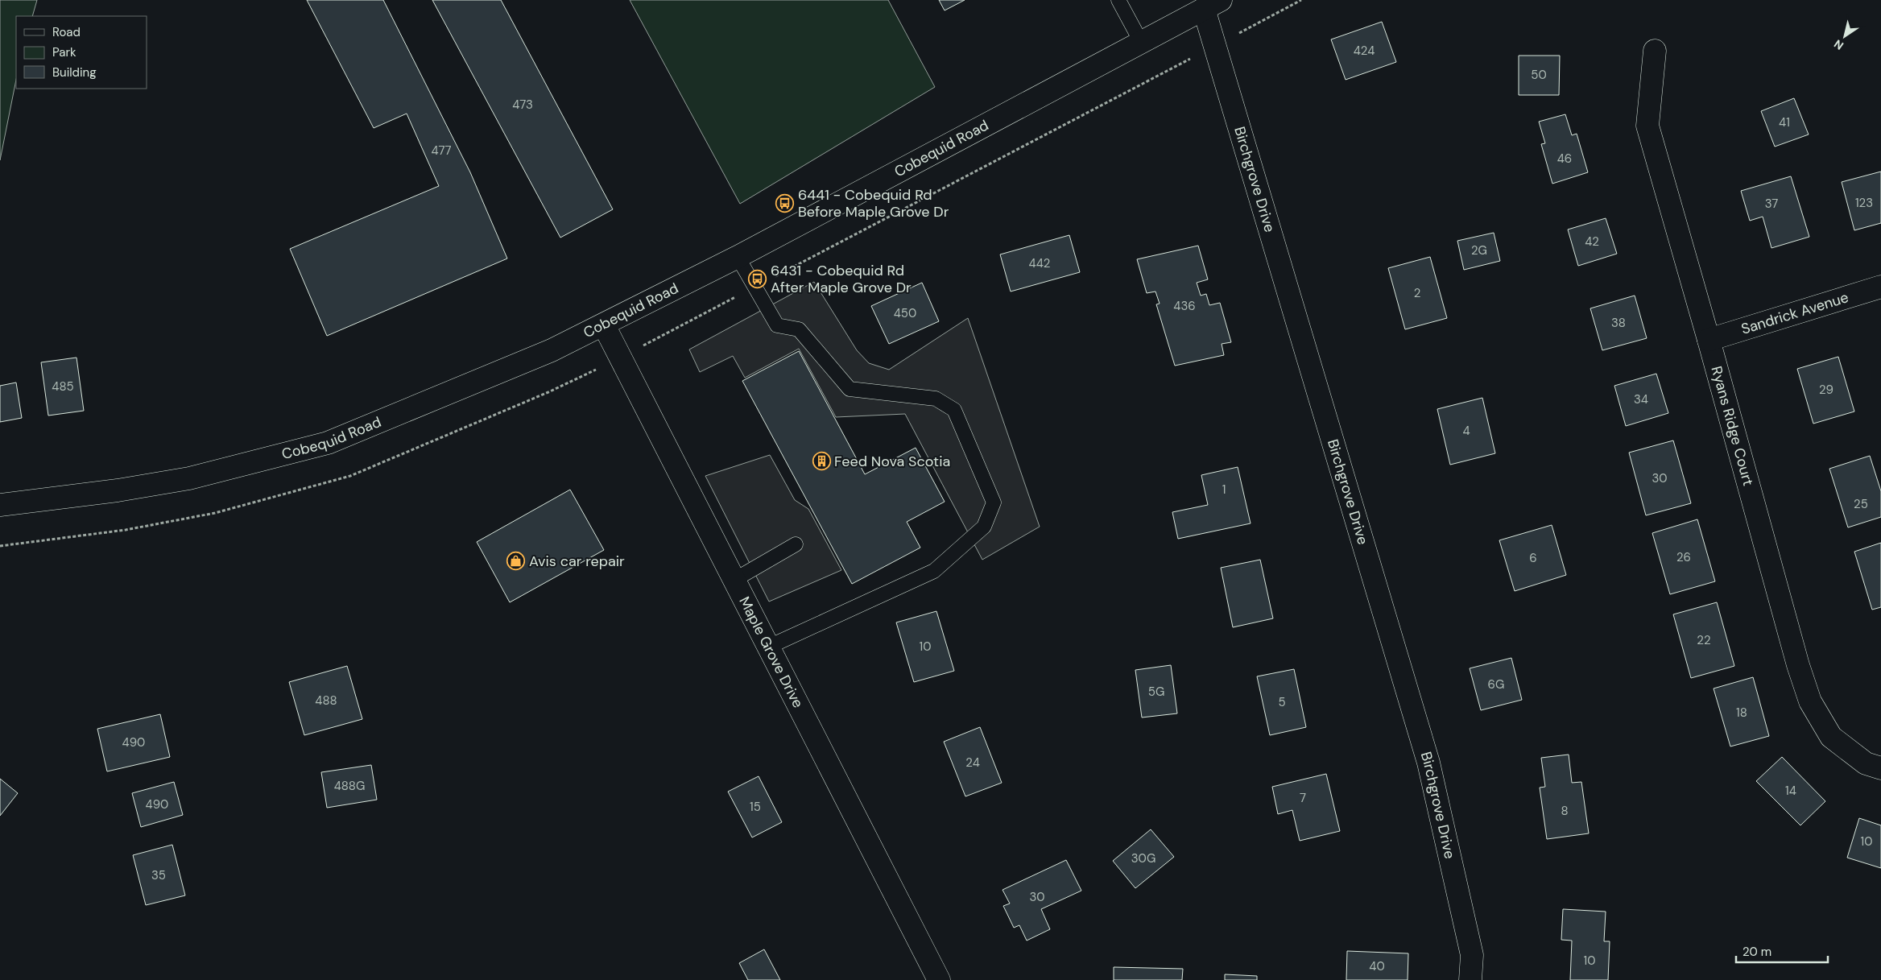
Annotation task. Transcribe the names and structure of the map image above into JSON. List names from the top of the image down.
{
  "streets": {
    "street": [
      "Cobequid Road",
      "Birchgrove Drive",
      "Sandrick Avenue",
      "Ryans Ridge Court",
      "Maple Grove Drive"
    ]
  },
  "crossings": [
    ["Cobequid Road", "Birchgrove Drive"],
    ["Cobequid Road", "Maple Grove Drive"],
    ["Sandrick Avenue", "Ryans Ridge Court"]
  ],
  "places": {
    "bus stop": ["6441 - Cobequid Rd Before Maple Grove Dr", "6431 - Cobequid Rd After Maple Grove Dr"],
    "building": ["Feed Nova Scotia"],
    "shop": ["Avis car repair"]
  },
  "house_numbers": [
    "424",
    "50",
    "473",
    "41",
    "477",
    "46",
    "123",
    "37",
    "42",
    "2G",
    "442",
    "2",
    "436",
    "450",
    "38",
    "485",
    "29",
    "34",
    "4",
    "30",
    "1",
    "25",
    "26",
    "6",
    "22",
    "10",
    "6G",
    "5G",
    "488",
    "5",
    "18",
    "490",
    "24",
    "488G",
    "14",
    "7",
    "490",
    "15",
    "8",
    "10",
    "30G",
    "35",
    "30",
    "10",
    "40"
  ],
  "legend": ["Road", "Park", "Building"],
  "scale_bar": "20 m",
  "north": "bottom left"
}
